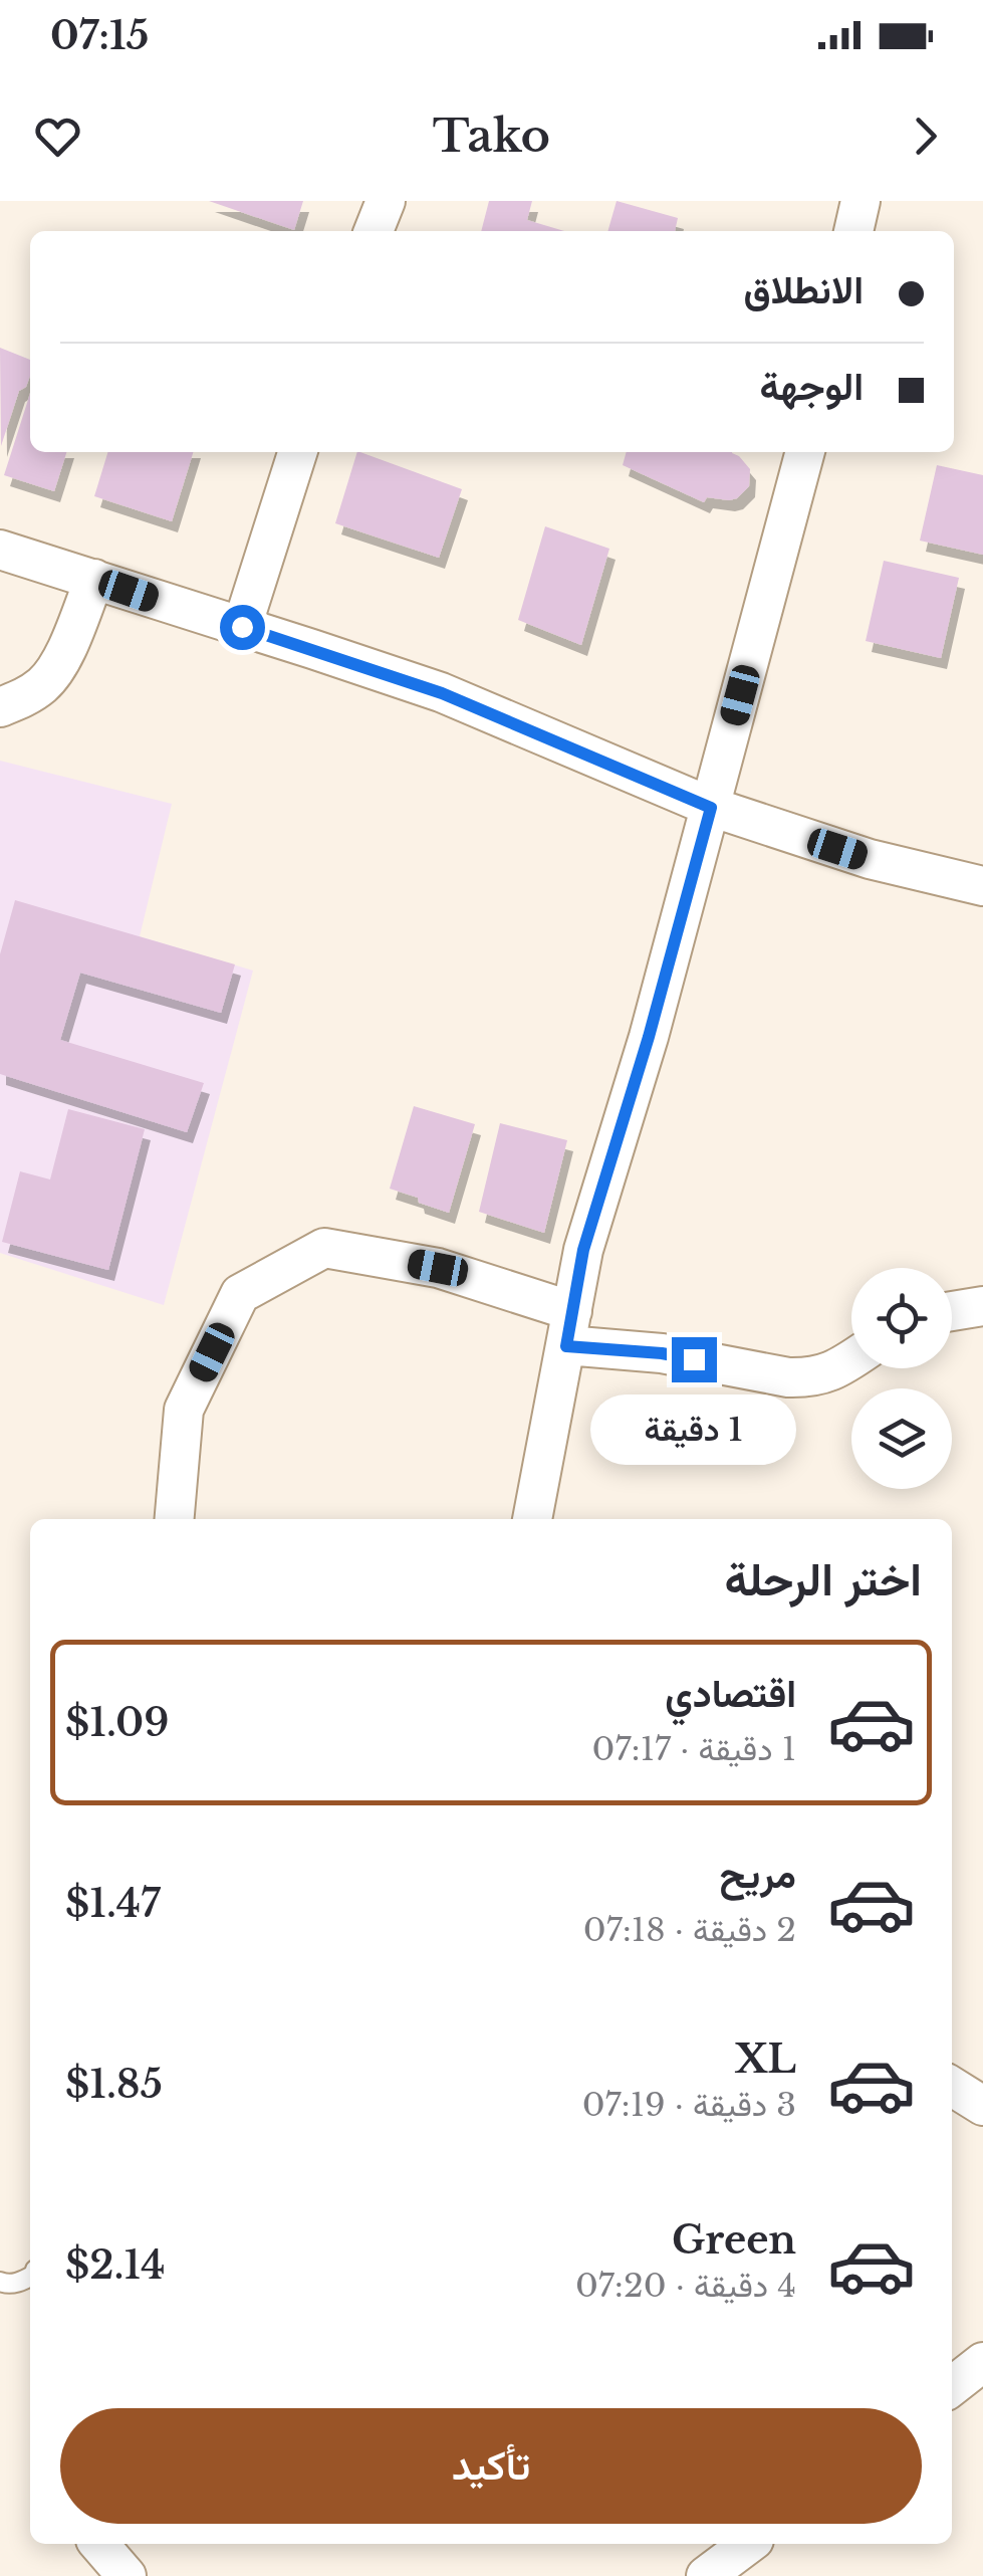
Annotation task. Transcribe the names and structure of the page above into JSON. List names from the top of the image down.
{
  "page": {
    "status": "07:15",
    "header": "Tako",
    "banner": ["الانطلاق", "الوجهة"],
    "bubble": "1 دقيقة",
    "heading": "اختر الرحلة",
    "list": [
      {
        "name": "اقتصادي",
        "note": "1 دقيقة · 07:17",
        "value": "$1.09"
      },
      {
        "name": "مريح",
        "note": "2 دقيقة · 07:18",
        "value": "$1.47"
      },
      {
        "name": "XL",
        "note": "3 دقيقة · 07:19",
        "value": "$1.85"
      },
      {
        "name": "Green",
        "note": "4 دقيقة · 07:20",
        "value": "$2.14"
      }
    ],
    "buttons": "تأكيد"
  }
}
